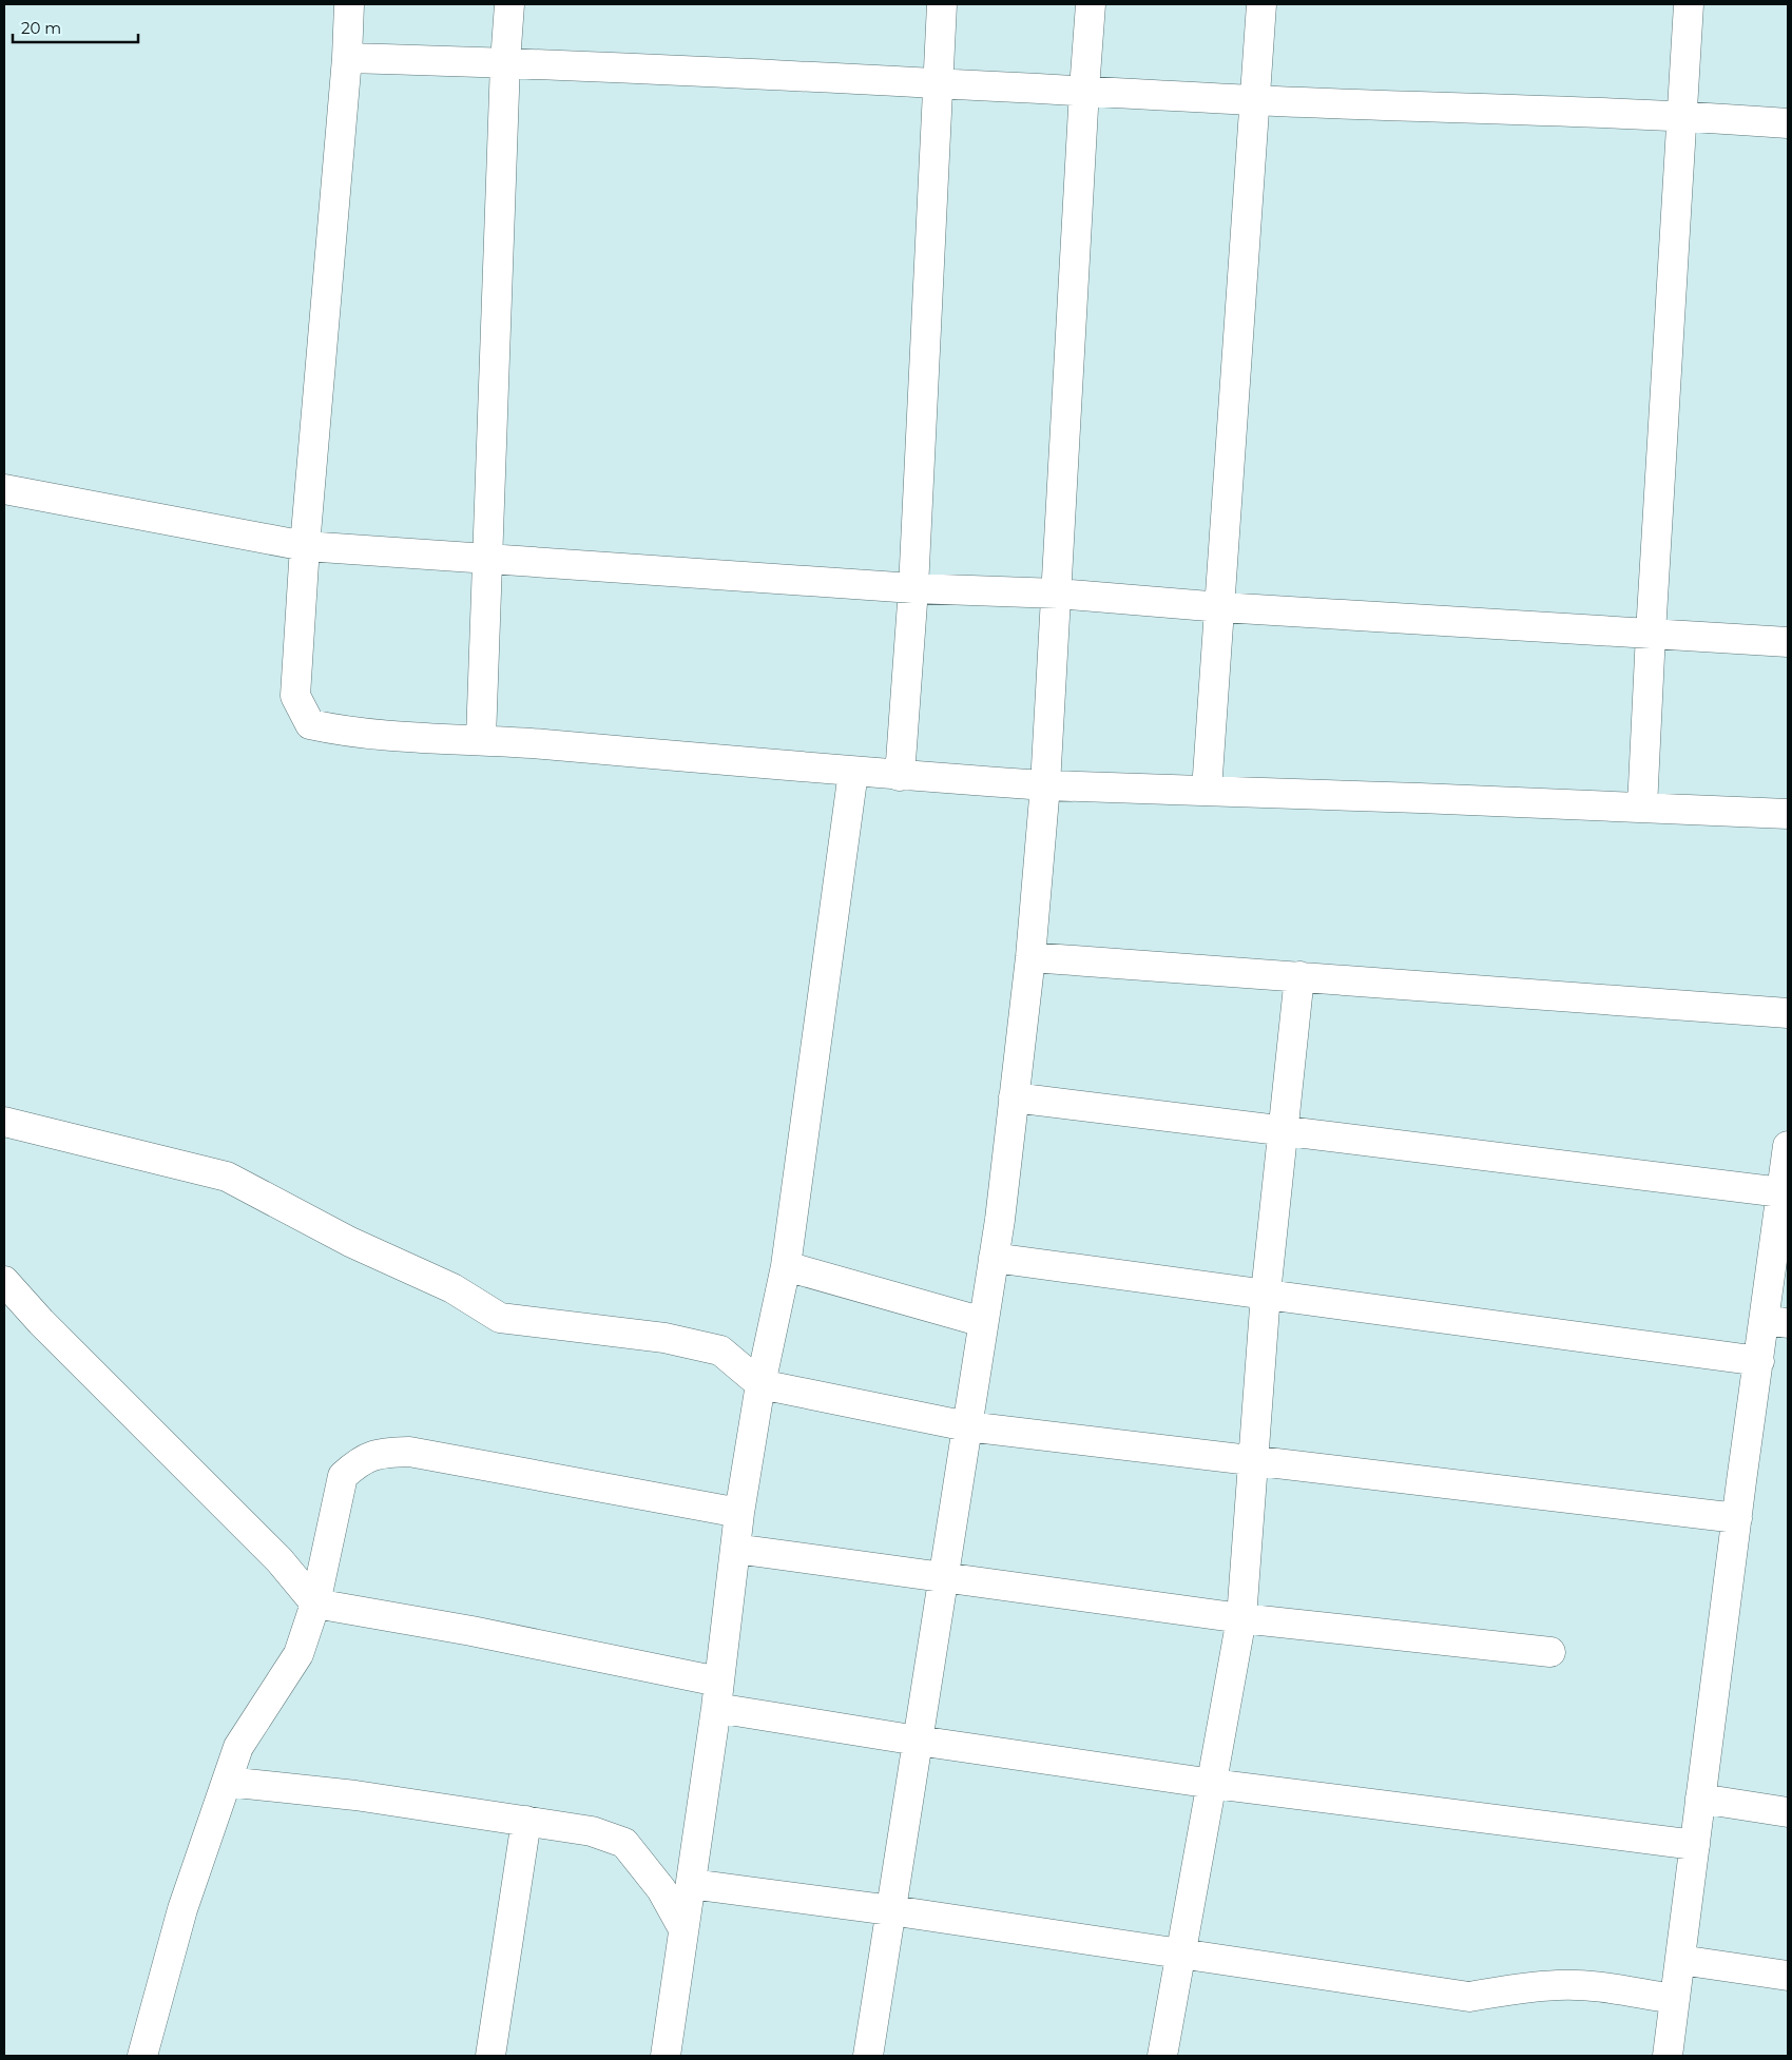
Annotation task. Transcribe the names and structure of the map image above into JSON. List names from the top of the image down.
{
  "scale_bar": "20 m"
}
